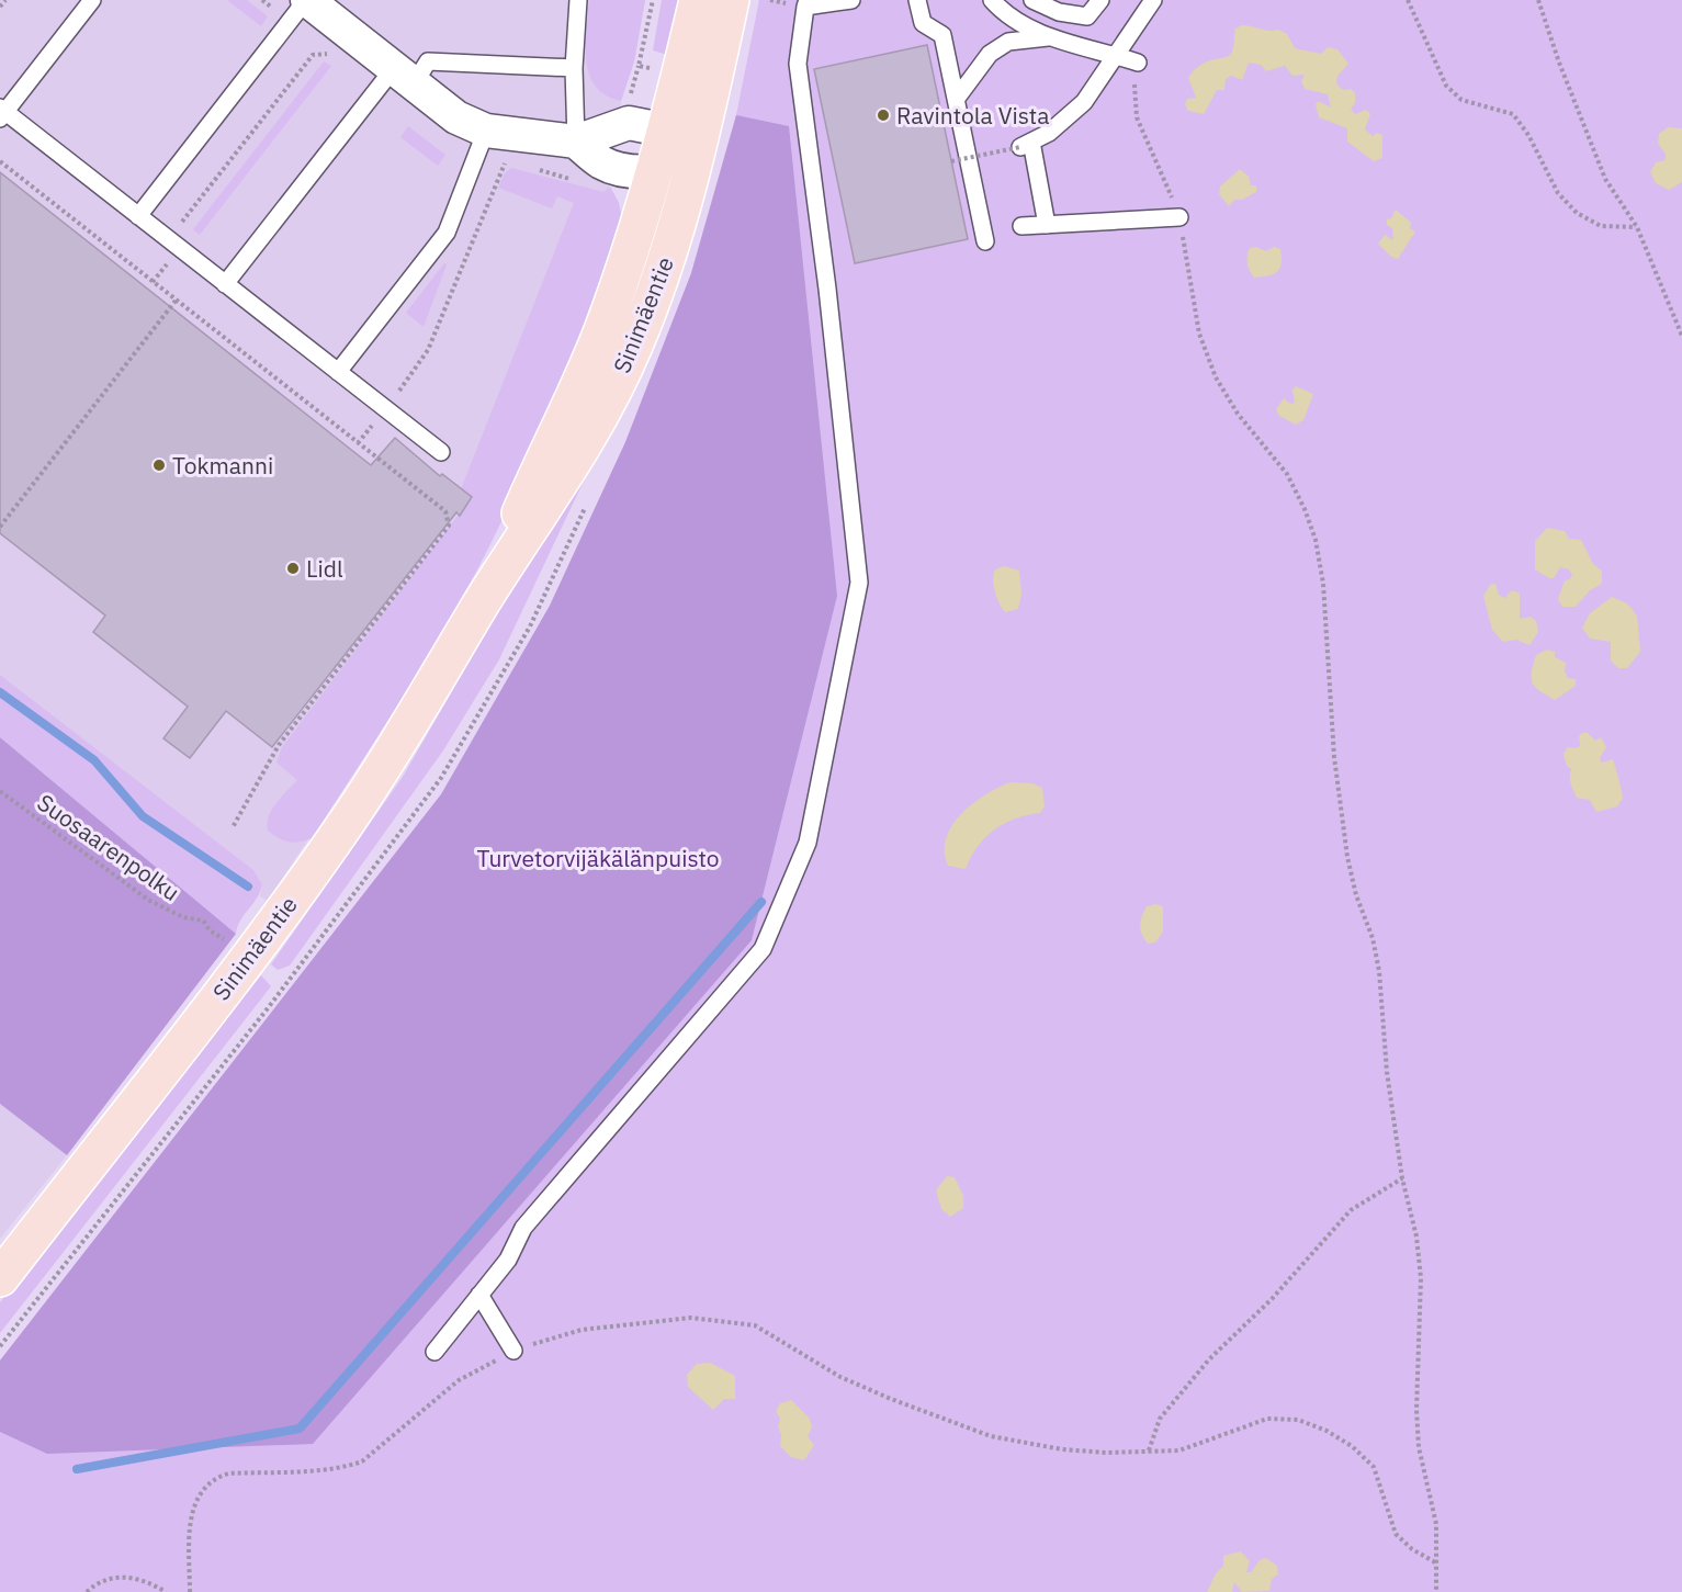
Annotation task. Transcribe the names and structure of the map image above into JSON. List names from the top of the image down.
{
  "streets": {
    "main road": ["Sinimäentie"],
    "path": ["Suosaarenpolku"]
  },
  "parks": ["Turvetorvijäkälänpuisto"],
  "places": ["Ravintola Vista", "Tokmanni", "Lidl"]
}
